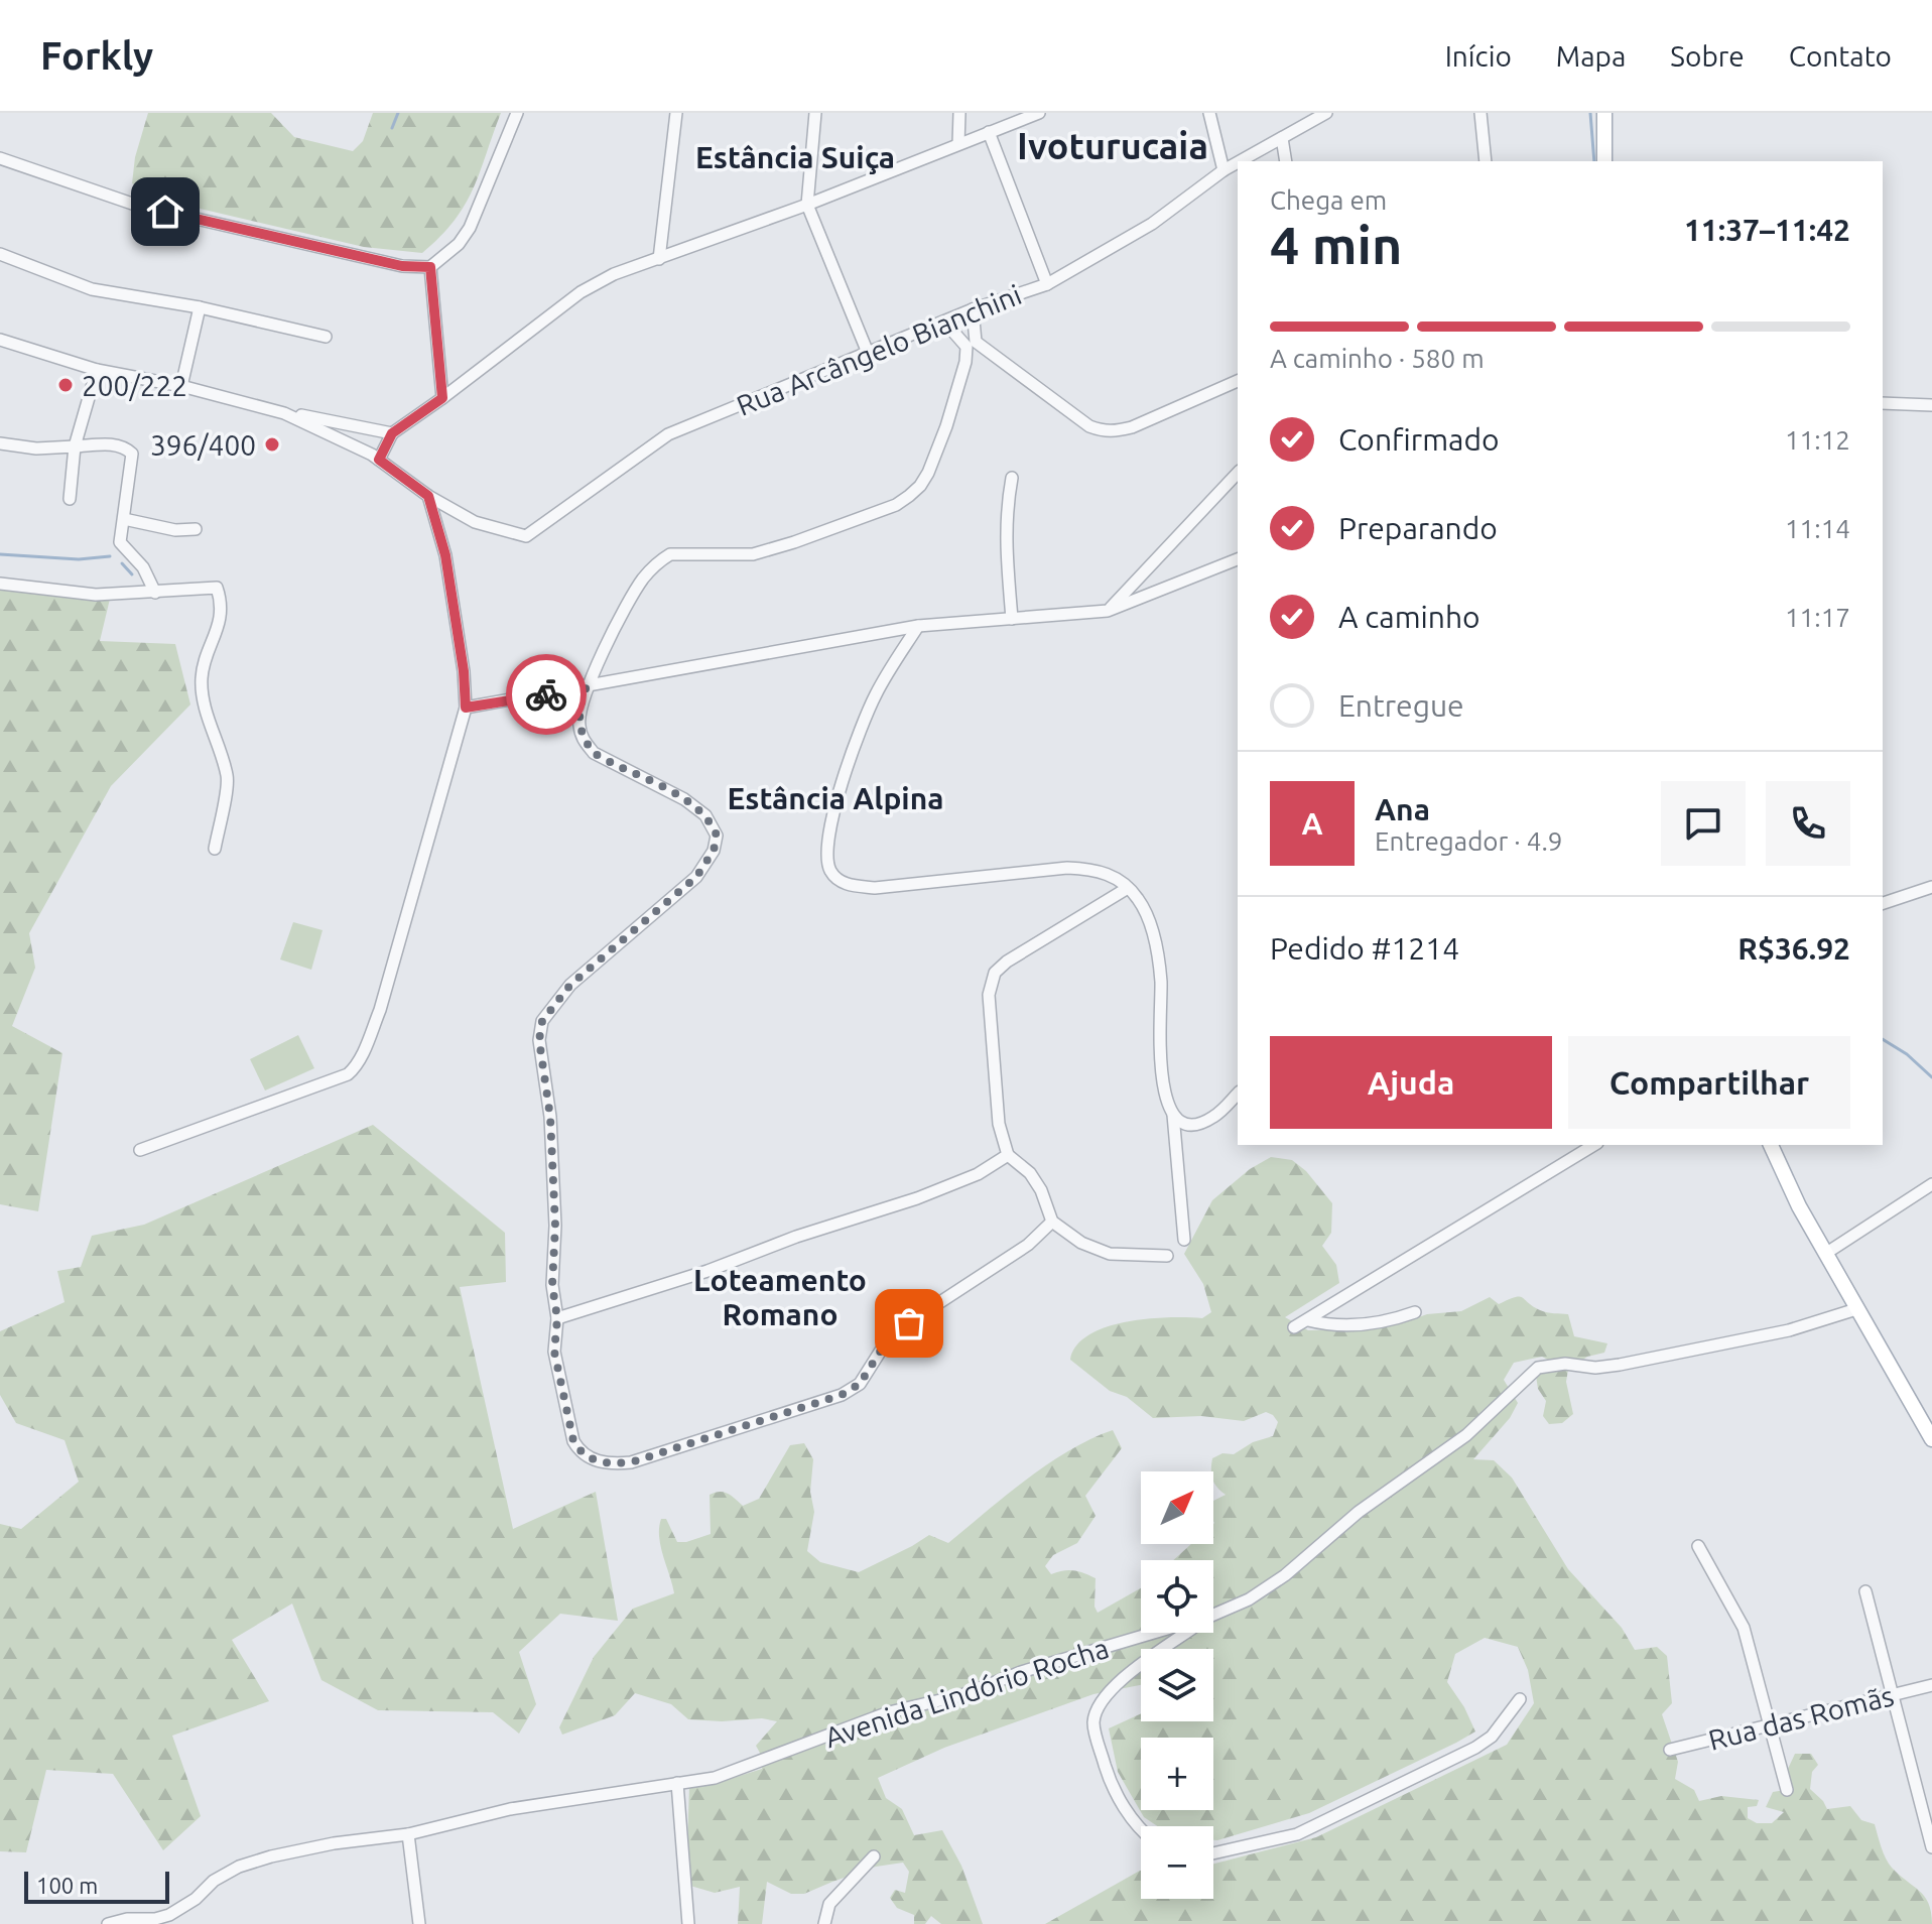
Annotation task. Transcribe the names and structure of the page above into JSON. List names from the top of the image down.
{
  "streets": {
    "street": ["Rua Arcângelo Bianchini", "Avenida Lindório Rocha", "Rua das Romãs"]
  },
  "districts": [
    "Ivoturucaia",
    "Estância Suiça",
    "Estância Alpina",
    "Loteamento Romano"
  ],
  "places": ["200/222", "396/400"],
  "scale_bar": "100 m",
  "north": "top right",
  "page": {
    "header": "Forkly",
    "nav": [
      "Início",
      "Mapa",
      "Sobre",
      "Contato"
    ],
    "heading": ["4 min", "Chega em", "11:37–11:42"],
    "panel": [
      "Ana",
      "Entregador · 4.9",
      "Pedido #1214",
      "R$36.92"
    ],
    "bar": "A caminho · 580 m",
    "list": [
      ["Confirmado", "11:12"],
      ["Preparando", "11:14"],
      ["A caminho", "11:17"],
      "Entregue"
    ],
    "round": "A",
    "buttons": ["Ajuda", "Compartilhar"],
    "map_buttons": ["+", "−"],
    "scale": "100 m"
  }
}
